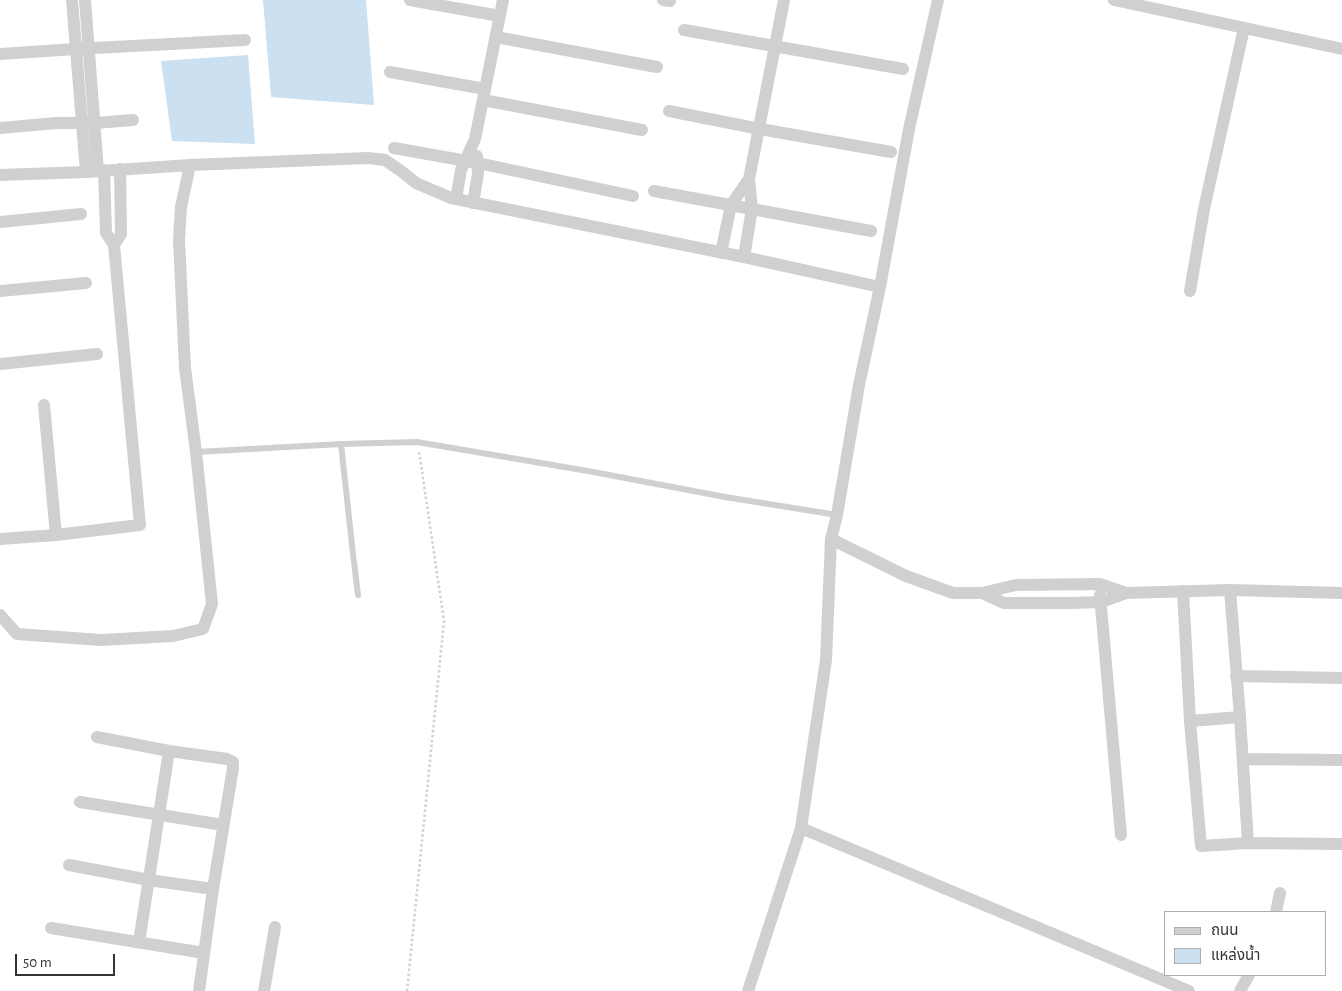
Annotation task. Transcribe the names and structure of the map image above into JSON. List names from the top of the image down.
{
  "legend": ["ถนน", "แหล่งน้ำ"],
  "scale_bar": "50 m"
}
